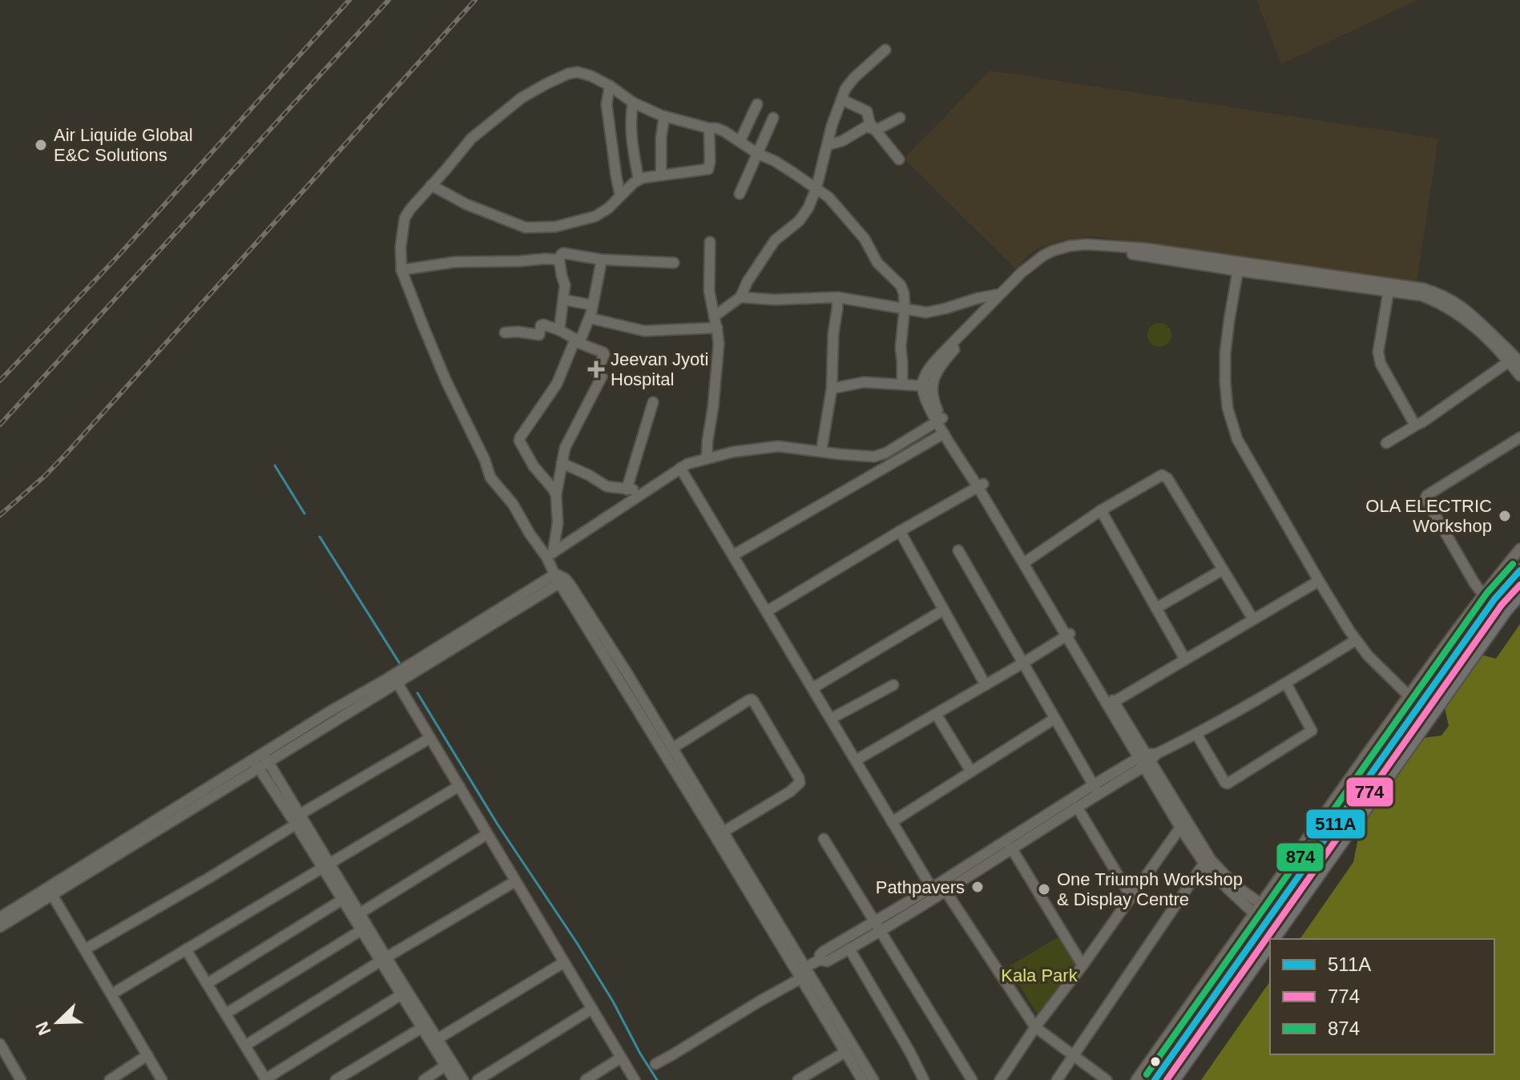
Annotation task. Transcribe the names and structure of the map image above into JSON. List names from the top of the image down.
{
  "parks": ["Kala Park"],
  "places": {
    "other": [
      "Air Liquide Global E&C Solutions",
      "OLA ELECTRIC Workshop",
      "Pathpavers",
      "One Triumph Workshop & Display Centre"
    ],
    "health": ["Jeevan Jyoti Hospital"]
  },
  "lines": ["transit line 874", "transit line 511A", "transit line 774"],
  "legend": ["511A", "774", "874"],
  "north": "bottom left"
}
